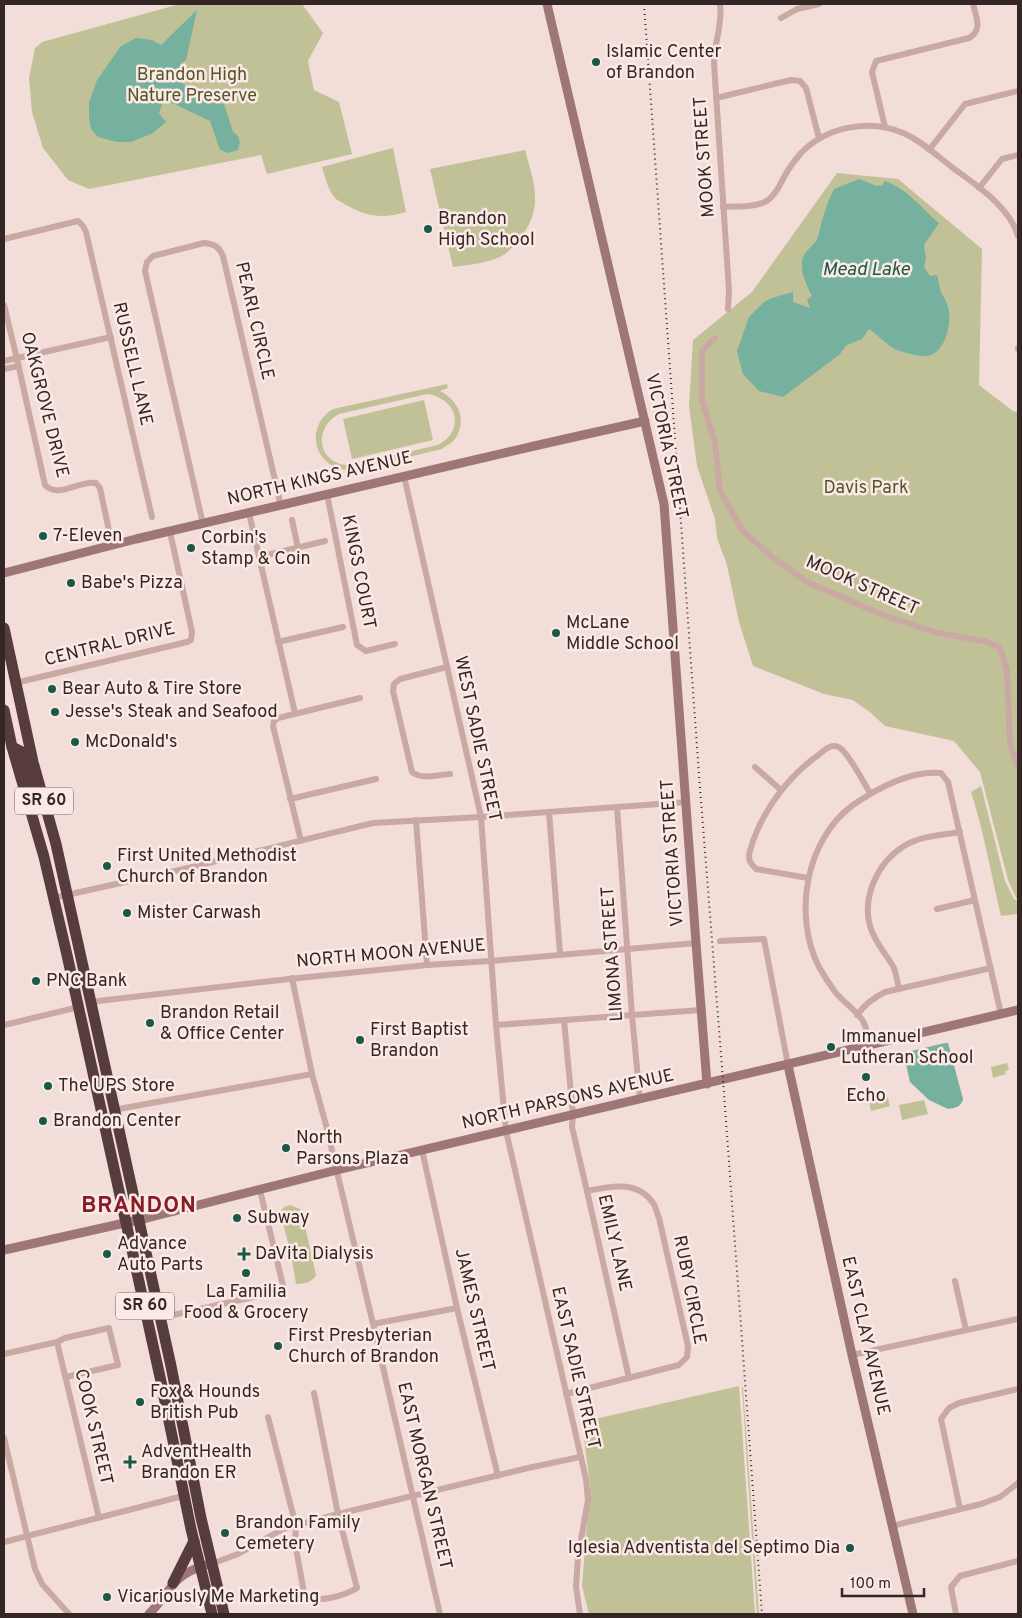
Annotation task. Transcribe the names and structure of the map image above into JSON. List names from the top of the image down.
{
  "streets": {
    "highway": ["SR 60"],
    "street": [
      "MOOK STREET",
      "PEARL CIRCLE",
      "RUSSELL LANE",
      "OAKGROVE DRIVE",
      "VICTORIA STREET",
      "NORTH KINGS AVENUE",
      "KINGS COURT",
      "CENTRAL DRIVE",
      "WEST SADIE STREET",
      "NORTH MOON AVENUE",
      "LIMONA STREET",
      "NORTH PARSONS AVENUE",
      "EMILY LANE",
      "RUBY CIRCLE",
      "JAMES STREET",
      "EAST CLAY AVENUE",
      "EAST SADIE STREET",
      "COOK STREET",
      "EAST MORGAN STREET"
    ]
  },
  "crossings": [
    ["PEARL CIRCLE", "NORTH KINGS AVENUE"],
    ["OAKGROVE DRIVE", "NORTH KINGS AVENUE"],
    ["VICTORIA STREET", "NORTH KINGS AVENUE"],
    ["VICTORIA STREET", "NORTH MOON AVENUE"],
    ["VICTORIA STREET", "NORTH PARSONS AVENUE"],
    ["NORTH KINGS AVENUE", "KINGS COURT"],
    ["NORTH KINGS AVENUE", "CENTRAL DRIVE"],
    ["NORTH KINGS AVENUE", "WEST SADIE STREET"],
    ["CENTRAL DRIVE", "SR 60"],
    ["WEST SADIE STREET", "NORTH MOON AVENUE"],
    ["WEST SADIE STREET", "NORTH PARSONS AVENUE"],
    ["WEST SADIE STREET", "EAST SADIE STREET"],
    ["SR 60", "NORTH MOON AVENUE"],
    ["SR 60", "NORTH PARSONS AVENUE"],
    ["NORTH MOON AVENUE", "LIMONA STREET"],
    ["NORTH MOON AVENUE", "EAST MORGAN STREET"],
    ["LIMONA STREET", "NORTH PARSONS AVENUE"],
    ["NORTH PARSONS AVENUE", "EMILY LANE"],
    ["NORTH PARSONS AVENUE", "JAMES STREET"],
    ["NORTH PARSONS AVENUE", "EAST CLAY AVENUE"],
    ["NORTH PARSONS AVENUE", "EAST SADIE STREET"],
    ["NORTH PARSONS AVENUE", "EAST MORGAN STREET"],
    ["EMILY LANE", "RUBY CIRCLE"],
    ["RUBY CIRCLE", "EAST SADIE STREET"]
  ],
  "districts": ["BRANDON"],
  "water": ["Mead Lake"],
  "parks": ["Brandon High Nature Preserve", "Davis Park"],
  "places": {
    "other": [
      "Islamic Center of Brandon",
      "Brandon High School",
      "7-Eleven",
      "Corbin's Stamp & Coin",
      "Babe's Pizza",
      "McLane Middle School",
      "Bear Auto & Tire Store",
      "Jesse's Steak and Seafood",
      "McDonald's",
      "First United Methodist Church of Brandon",
      "Mister Carwash",
      "PNC Bank",
      "Brandon Retail & Office Center",
      "First Baptist Brandon",
      "Immanuel Lutheran School",
      "Echo",
      "The UPS Store",
      "Brandon Center",
      "North Parsons Plaza",
      "Subway",
      "Advance Auto Parts",
      "La Familia Food & Grocery",
      "First Presbyterian Church of Brandon",
      "Fox & Hounds British Pub",
      "Brandon Family Cemetery",
      "Iglesia Adventista del Septimo Dia",
      "Vicariously Me Marketing"
    ],
    "health": ["DaVita Dialysis", "AdventHealth Brandon ER"]
  },
  "scale_bar": "100 m"
}
